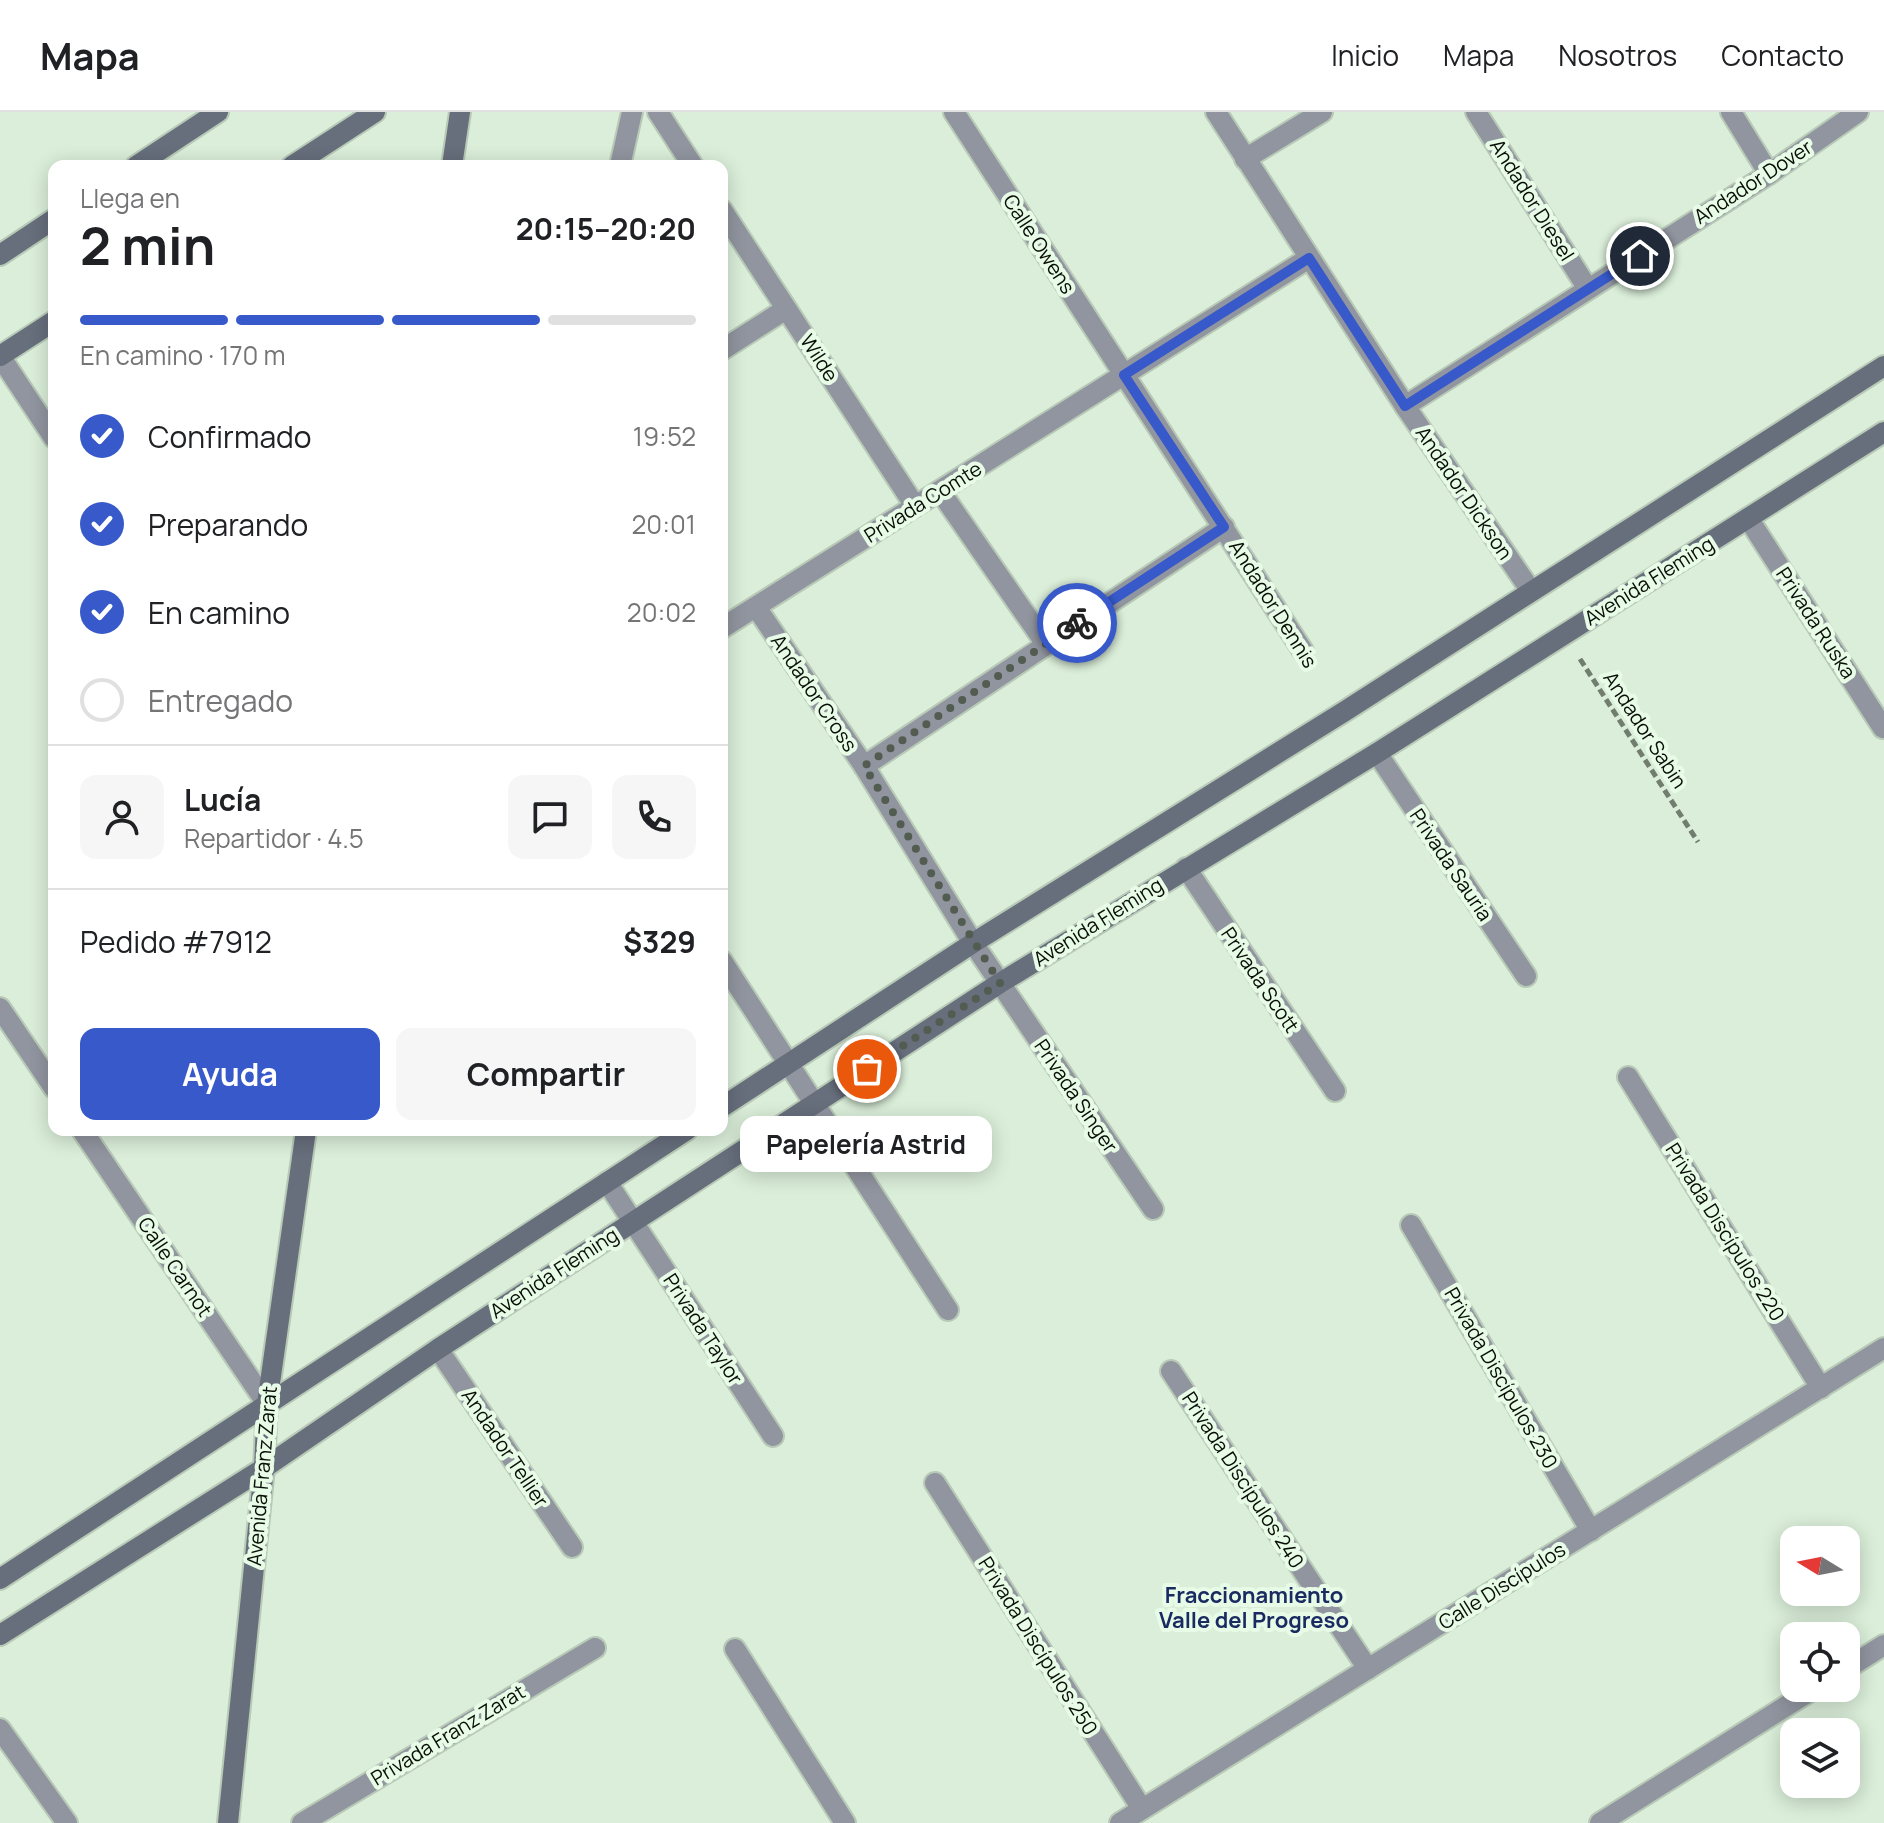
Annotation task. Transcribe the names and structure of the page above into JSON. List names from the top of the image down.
{
  "streets": {
    "street": [
      "Andador Dover",
      "Andador Diesel",
      "Calle Owens",
      "Wilde",
      "Andador Dickson",
      "Privada Comte",
      "Avenida Fleming",
      "Andador Dennis",
      "Privada Ruska",
      "Andador Cross",
      "Privada Sauria",
      "Privada Scott",
      "Privada Singer",
      "Privada Discípulos 220",
      "Calle Carnot",
      "Privada Taylor",
      "Privada Discípulos 230",
      "Andador Tellier",
      "Avenida Franz Zarat",
      "Privada Discípulos 240",
      "Calle Discípulos",
      "Privada Discípulos 250",
      "Privada Franz Zarat"
    ],
    "path": ["Andador Sabin"]
  },
  "crossings": [
    ["Andador Dover", "Andador Diesel"],
    ["Andador Dover", "Andador Dickson"],
    ["Calle Owens", "Privada Comte"],
    ["Calle Owens", "Andador Dennis"],
    ["Wilde", "Privada Comte"],
    ["Andador Dickson", "Privada Comte"],
    ["Privada Comte", "Andador Dennis"],
    ["Privada Comte", "Andador Cross"],
    ["Avenida Fleming", "Privada Ruska"],
    ["Avenida Fleming", "Andador Cross"],
    ["Avenida Fleming", "Andador Sabin"],
    ["Avenida Fleming", "Privada Sauria"],
    ["Avenida Fleming", "Privada Scott"],
    ["Avenida Fleming", "Privada Singer"],
    ["Avenida Fleming", "Privada Taylor"],
    ["Avenida Fleming", "Andador Tellier"],
    ["Avenida Fleming", "Avenida Franz Zarat"],
    ["Andador Cross", "Privada Singer"],
    ["Privada Discípulos 220", "Calle Discípulos"],
    ["Calle Carnot", "Avenida Franz Zarat"],
    ["Privada Discípulos 230", "Calle Discípulos"],
    ["Privada Discípulos 240", "Calle Discípulos"],
    ["Calle Discípulos", "Privada Discípulos 250"]
  ],
  "districts": ["Fraccionamiento Valle del Progreso"],
  "places": ["Papelería Astrid"],
  "north": "left",
  "page": {
    "header": "Mapa",
    "nav": [
      "Inicio",
      "Mapa",
      "Nosotros",
      "Contacto"
    ],
    "heading": ["2 min", "Llega en", "20:15–20:20"],
    "panel": [
      "Lucía",
      "Repartidor · 4.5",
      "Pedido #7912",
      "$329"
    ],
    "bar": "En camino · 170 m",
    "list": [
      ["Confirmado", "19:52"],
      ["Preparando", "20:01"],
      ["En camino", "20:02"],
      "Entregado"
    ],
    "buttons": ["Ayuda", "Compartir"],
    "bubble": "Papelería Astrid"
  }
}
